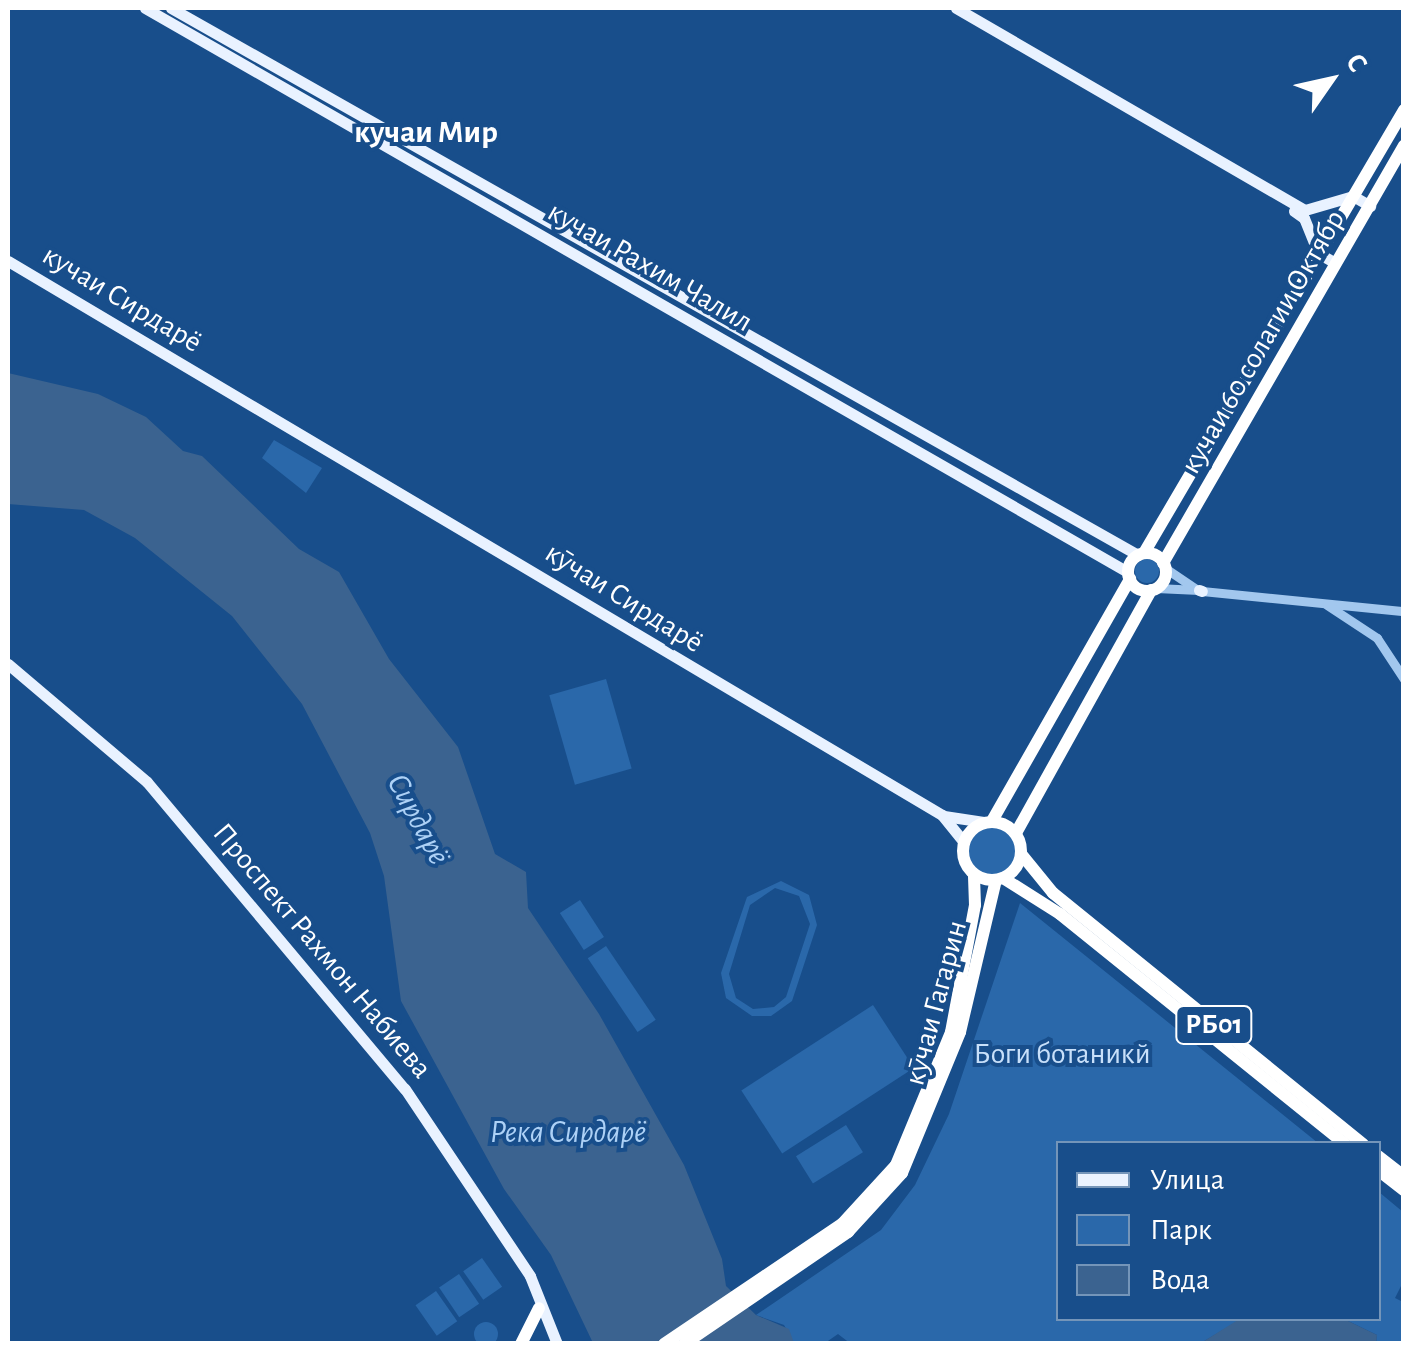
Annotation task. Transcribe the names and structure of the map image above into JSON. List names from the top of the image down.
{
  "streets": {
    "highway": ["кучаи 60 солагии Октябр", "кӯчаи Гагарин", "РБ01"],
    "main road": [
      "кучаи Рахим Чалил",
      "кучаи Сирдарё",
      "кӯчаи Сирдарё",
      "Проспект Рахмон Набиева"
    ]
  },
  "crossings": [
    ["кучаи Рахим Чалил", "кучаи 60 солагии Октябр"],
    ["кучаи Сирдарё", "кӯчаи Сирдарё"],
    ["кучаи 60 солагии Октябр", "кӯчаи Гагарин"],
    ["кучаи 60 солагии Октябр", "РБ01"],
    ["кӯчаи Гагарин", "РБ01"]
  ],
  "districts": ["кучаи Мир"],
  "water": ["Сирдарё", "Река Сирдарё"],
  "parks": ["Боги ботаникй"],
  "legend": ["Улица", "Парк", "Вода"],
  "north": "top right"
}
